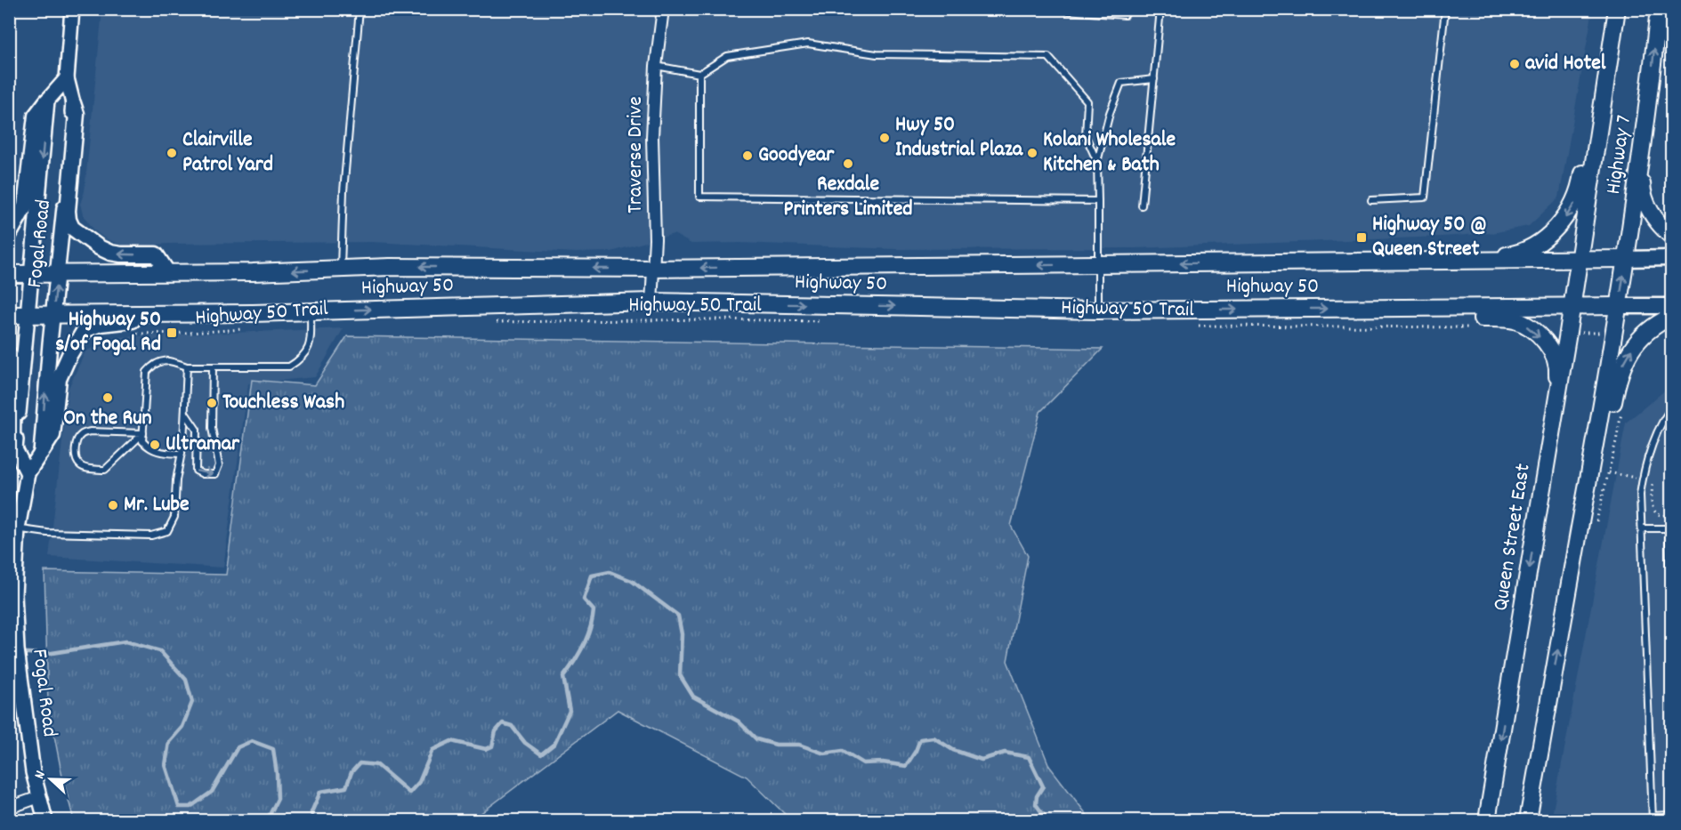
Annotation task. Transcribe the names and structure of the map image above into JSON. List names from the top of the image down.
{
  "streets": {
    "main road": ["Highway 7", "Highway 50", "Queen Street East"],
    "street": ["Traverse Drive", "Fogal Road"],
    "path": ["Highway 50 Trail"]
  },
  "crossings": [
    ["Traverse Drive", "Highway 50"],
    ["Highway 7", "Highway 50"],
    ["Highway 7", "Queen Street East"],
    ["Fogal Road", "Highway 50"],
    ["Highway 50", "Queen Street East"]
  ],
  "places": {
    "other": [
      "avid Hotel",
      "Hwy 50 Industrial Plaza",
      "Clairville Patrol Yard",
      "Kolani Wholesale Kitchen & Bath",
      "Goodyear",
      "Rexdale Printers Limited",
      "On the Run",
      "Touchless Wash",
      "Ultramar",
      "Mr. Lube"
    ],
    "transit": ["Highway 50 @ Queen Street", "Highway 50 s/of Fogal Rd"]
  },
  "north": "left"
}
